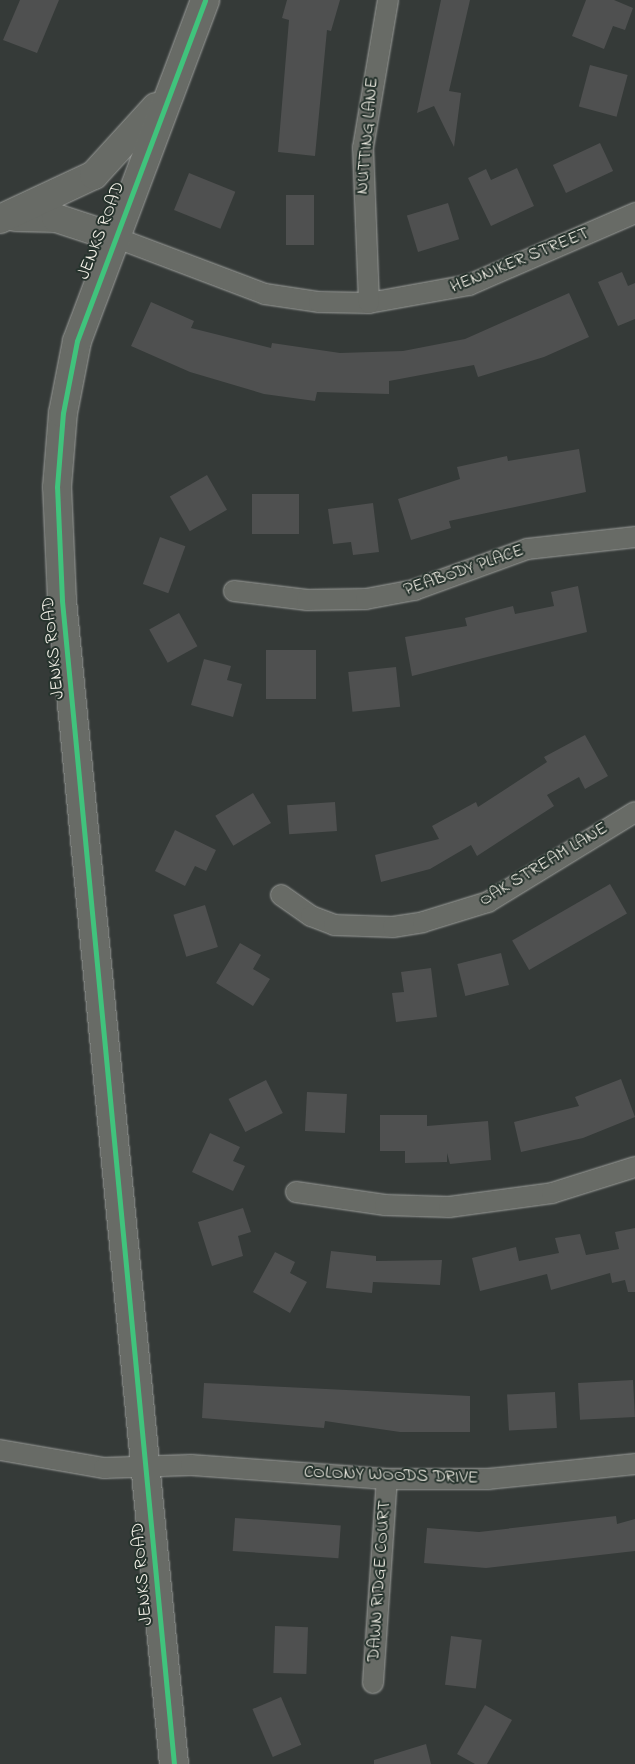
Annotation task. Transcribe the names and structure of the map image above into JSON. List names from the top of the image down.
{
  "streets": {
    "street": [
      "NUTTING LANE",
      "JENKS ROAD",
      "HENNIKER STREET",
      "PEABODY PLACE",
      "OAK STREAM LANE",
      "COLONY WOODS DRIVE",
      "DAWN RIDGE COURT"
    ]
  },
  "crossings": [
    ["NUTTING LANE", "HENNIKER STREET"],
    ["JENKS ROAD", "HENNIKER STREET"],
    ["JENKS ROAD", "COLONY WOODS DRIVE"],
    ["COLONY WOODS DRIVE", "DAWN RIDGE COURT"]
  ]
}
